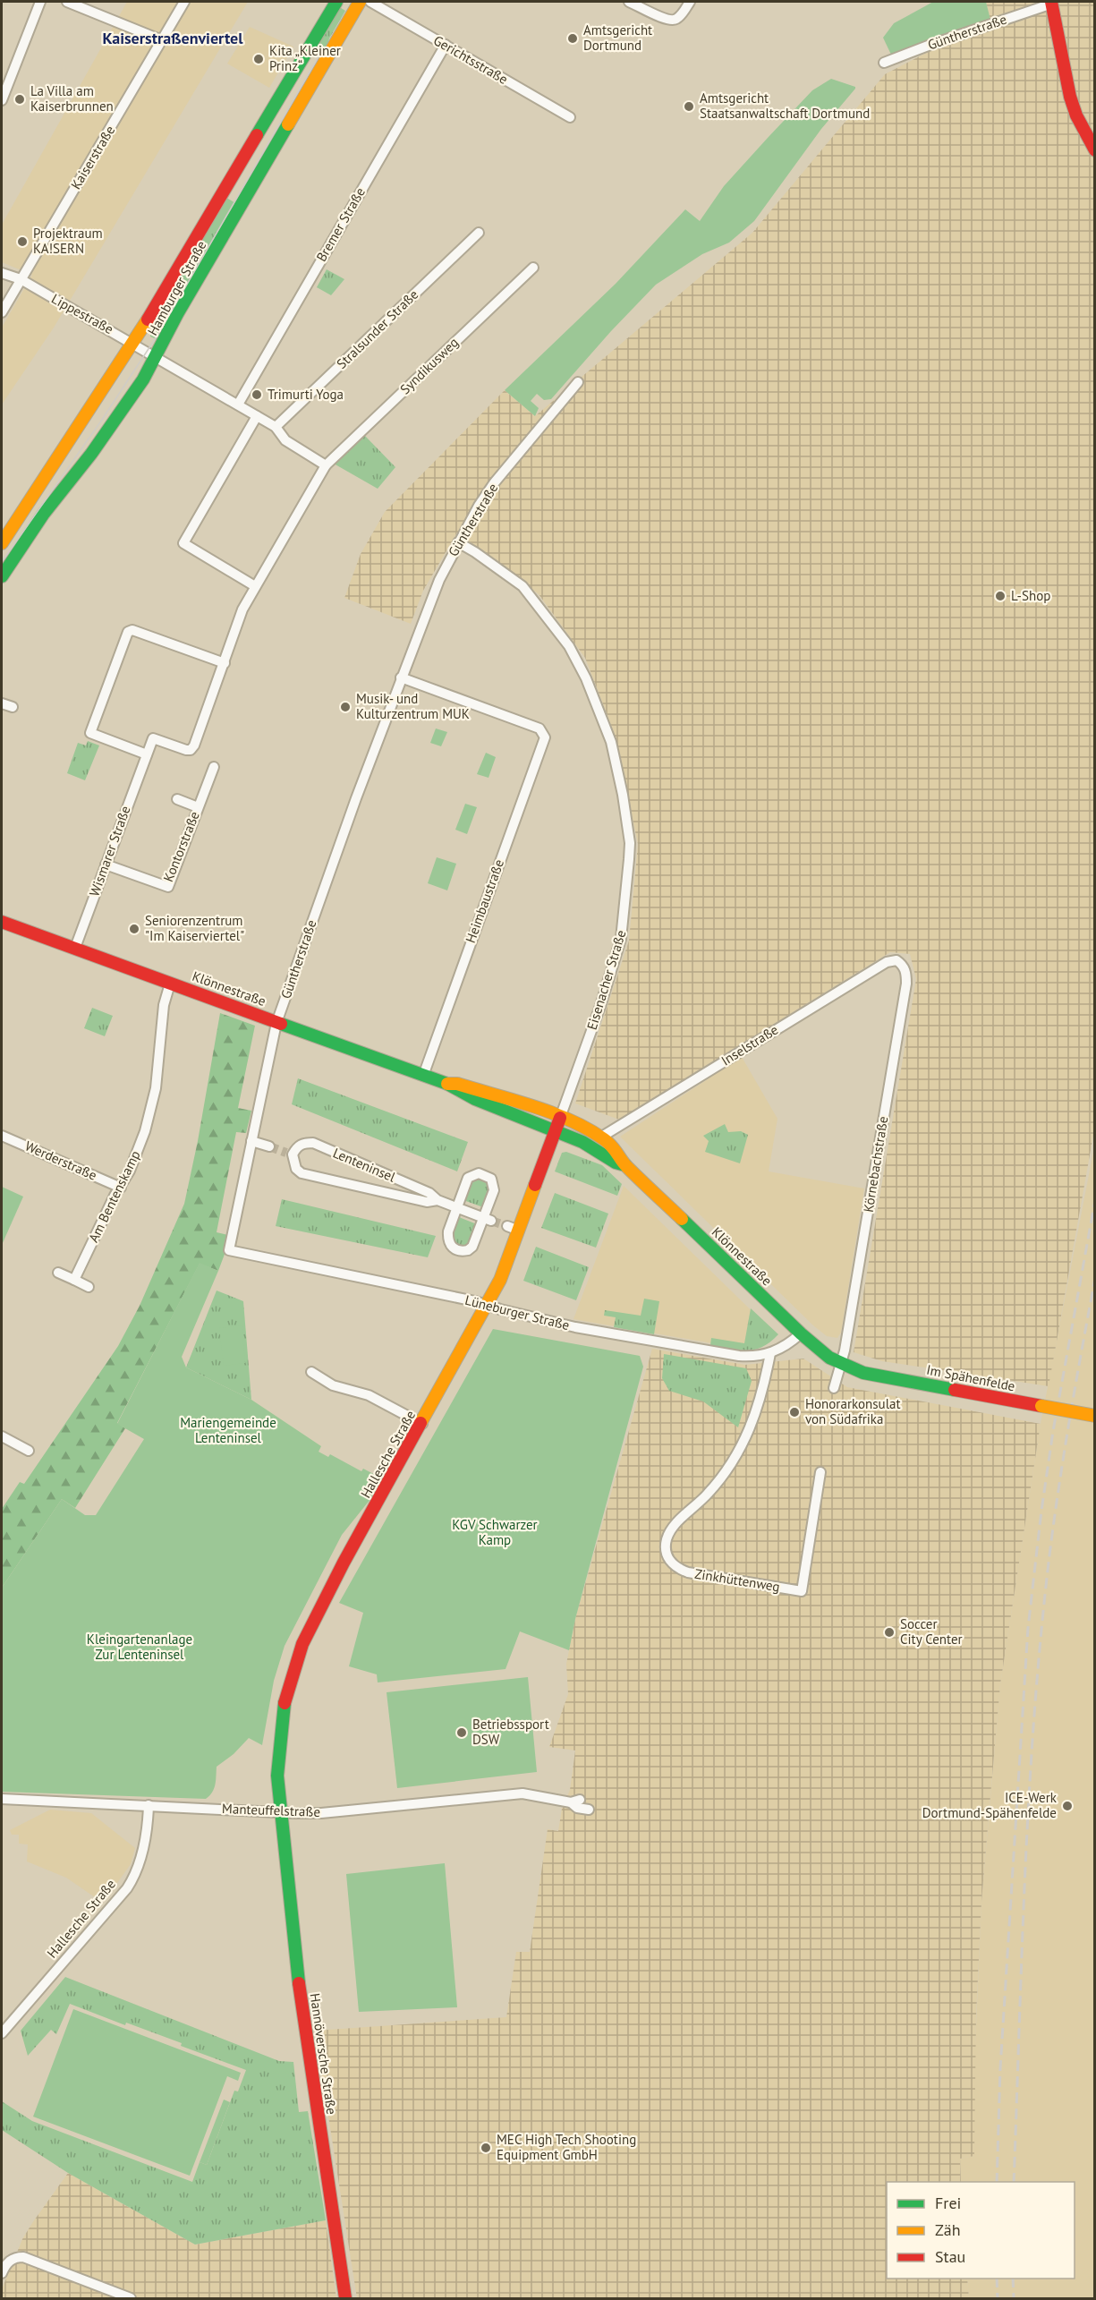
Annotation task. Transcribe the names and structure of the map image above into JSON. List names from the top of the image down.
{
  "streets": {
    "main road": [
      "Hamburger Straße",
      "Klönnestraße",
      "Im Spähenfelde",
      "Hallesche Straße",
      "Hannöversche Straße"
    ],
    "street": [
      "Güntherstraße",
      "Gerichtsstraße",
      "Kaiserstraße",
      "Bremer Straße",
      "Lippestraße",
      "Stralsunder Straße",
      "Syndikusweg",
      "Kontorstraße",
      "Wismarer Straße",
      "Heimbaustraße",
      "Eisenacher Straße",
      "Inselstraße",
      "Werderstraße",
      "Körnebachstraße",
      "Lenteninsel",
      "Am Bentenskamp",
      "Lüneburger Straße",
      "Zinkhüttenweg",
      "Manteuffelstraße"
    ]
  },
  "crossings": [
    ["Güntherstraße", "Heimbaustraße"],
    ["Güntherstraße", "Eisenacher Straße"],
    ["Güntherstraße", "Klönnestraße"],
    ["Güntherstraße", "Lüneburger Straße"],
    ["Gerichtsstraße", "Bremer Straße"],
    ["Kaiserstraße", "Lippestraße"],
    ["Bremer Straße", "Lippestraße"],
    ["Hamburger Straße", "Lippestraße"],
    ["Lippestraße", "Stralsunder Straße"],
    ["Lippestraße", "Syndikusweg"],
    ["Syndikusweg", "Wismarer Straße"],
    ["Kontorstraße", "Wismarer Straße"],
    ["Wismarer Straße", "Klönnestraße"],
    ["Heimbaustraße", "Klönnestraße"],
    ["Eisenacher Straße", "Klönnestraße"],
    ["Eisenacher Straße", "Hallesche Straße"],
    ["Klönnestraße", "Inselstraße"],
    ["Klönnestraße", "Körnebachstraße"],
    ["Klönnestraße", "Am Bentenskamp"],
    ["Klönnestraße", "Lüneburger Straße"],
    ["Klönnestraße", "Im Spähenfelde"],
    ["Klönnestraße", "Hallesche Straße"],
    ["Inselstraße", "Körnebachstraße"],
    ["Werderstraße", "Am Bentenskamp"],
    ["Körnebachstraße", "Im Spähenfelde"],
    ["Lüneburger Straße", "Hallesche Straße"],
    ["Lüneburger Straße", "Zinkhüttenweg"],
    ["Hallesche Straße", "Manteuffelstraße"],
    ["Hallesche Straße", "Hannöversche Straße"],
    ["Manteuffelstraße", "Hannöversche Straße"]
  ],
  "districts": ["Kaiserstraßenviertel"],
  "parks": ["Mariengemeinde Lenteninsel", "KGV Schwarzer Kamp", "Kleingartenanlage Zur Lenteninsel"],
  "places": [
    "Amtsgericht Dortmund",
    "Kita „Kleiner Prinz“",
    "La Villa am Kaiserbrunnen",
    "Amtsgericht Staatsanwaltschaft Dortmund",
    "Projektraum KA!SERN",
    "Trimurti Yoga",
    "L-Shop",
    "Musik- und Kulturzentrum MUK",
    "Seniorenzentrum \"Im Kaiserviertel\"",
    "Honorarkonsulat von Südafrika",
    "Soccer City Center",
    "Betriebssport DSW",
    "ICE-Werk Dortmund-Spähenfelde",
    "MEC High Tech Shooting Equipment GmbH"
  ],
  "legend": ["Frei", "Zäh", "Stau"]
}
